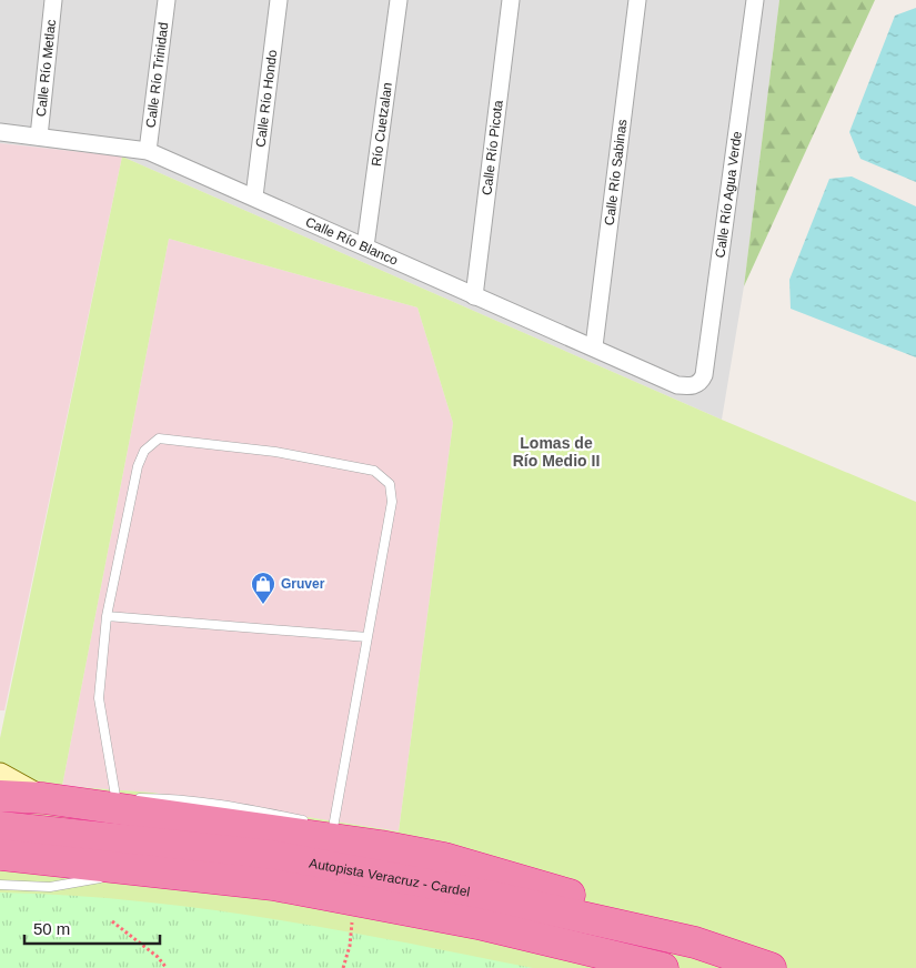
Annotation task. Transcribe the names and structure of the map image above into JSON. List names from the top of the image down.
{
  "streets": {
    "highway": ["Autopista Veracruz - Cardel"],
    "street": [
      "Calle Río Metlac",
      "Calle Río Trinidad",
      "Calle Río Hondo",
      "Río Cuetzalan",
      "Calle Río Picota",
      "Calle Río Sabinas",
      "Calle Río Agua Verde",
      "Calle Río Blanco"
    ]
  },
  "crossings": [
    ["Calle Río Metlac", "Calle Río Blanco"],
    ["Calle Río Trinidad", "Calle Río Blanco"],
    ["Calle Río Hondo", "Calle Río Blanco"],
    ["Río Cuetzalan", "Calle Río Blanco"],
    ["Calle Río Picota", "Calle Río Blanco"],
    ["Calle Río Sabinas", "Calle Río Blanco"],
    ["Calle Río Agua Verde", "Calle Río Blanco"]
  ],
  "districts": ["Lomas de Río Medio II"],
  "places": {
    "shop": ["Gruver"]
  },
  "scale_bar": "50 m"
}
